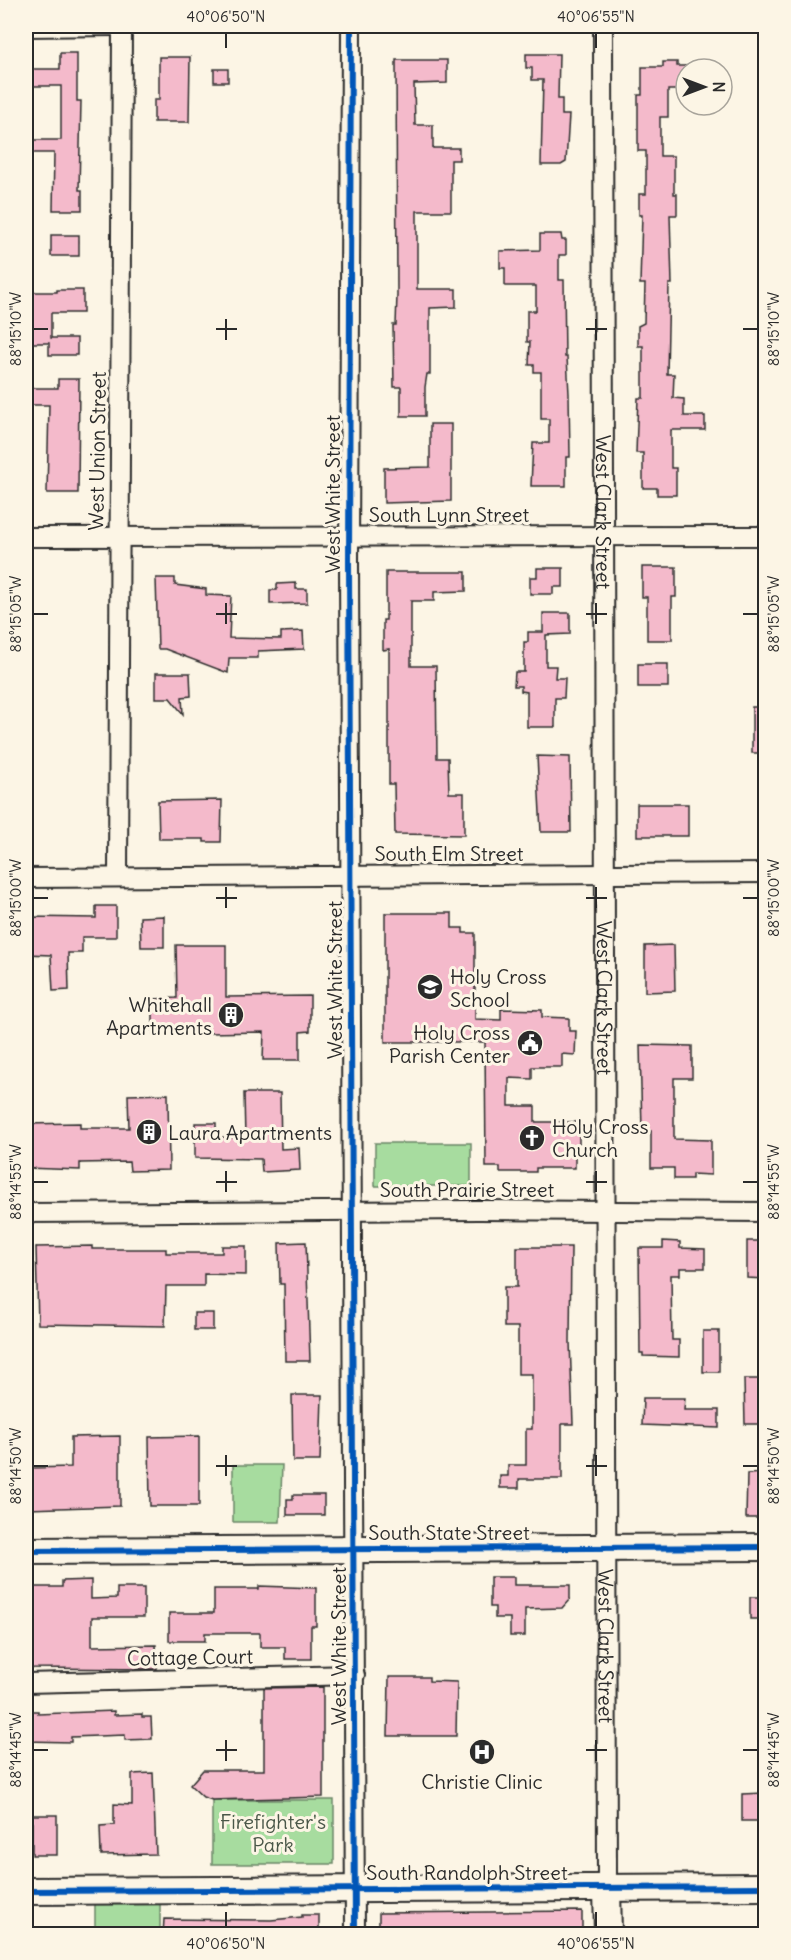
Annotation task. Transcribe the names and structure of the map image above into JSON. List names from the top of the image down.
{
  "streets": {
    "main road": ["West Clark Street", "South State Street", "South Randolph Street"],
    "street": [
      "West Union Street",
      "West White Street",
      "South Lynn Street",
      "South Elm Street",
      "South Prairie Street",
      "Cottage Court"
    ]
  },
  "crossings": [
    ["West Union Street", "South Lynn Street"],
    ["West Union Street", "South Elm Street"],
    ["West White Street", "South Lynn Street"],
    ["West White Street", "South Elm Street"],
    ["West White Street", "South Prairie Street"],
    ["West White Street", "South State Street"],
    ["West White Street", "Cottage Court"],
    ["West White Street", "South Randolph Street"],
    ["West Clark Street", "South Lynn Street"],
    ["West Clark Street", "South Elm Street"],
    ["West Clark Street", "South Prairie Street"],
    ["West Clark Street", "South State Street"],
    ["West Clark Street", "South Randolph Street"]
  ],
  "parks": ["Firefighter's Park"],
  "places": {
    "school or university": ["Holy Cross School"],
    "building": ["Whitehall Apartments", "Laura Apartments"],
    "public building": ["Holy Cross Parish Center"],
    "church": ["Holy Cross Church"],
    "hospital": ["Christie Clinic"]
  },
  "north": "right",
  "coordinates": [
    "40°06'50\"N",
    "40°06'55\"N",
    "88°15'10\"W",
    "88°15'05\"W",
    "88°15'00\"W",
    "88°14'55\"W",
    "88°14'50\"W",
    "88°14'45\"W"
  ]
}
